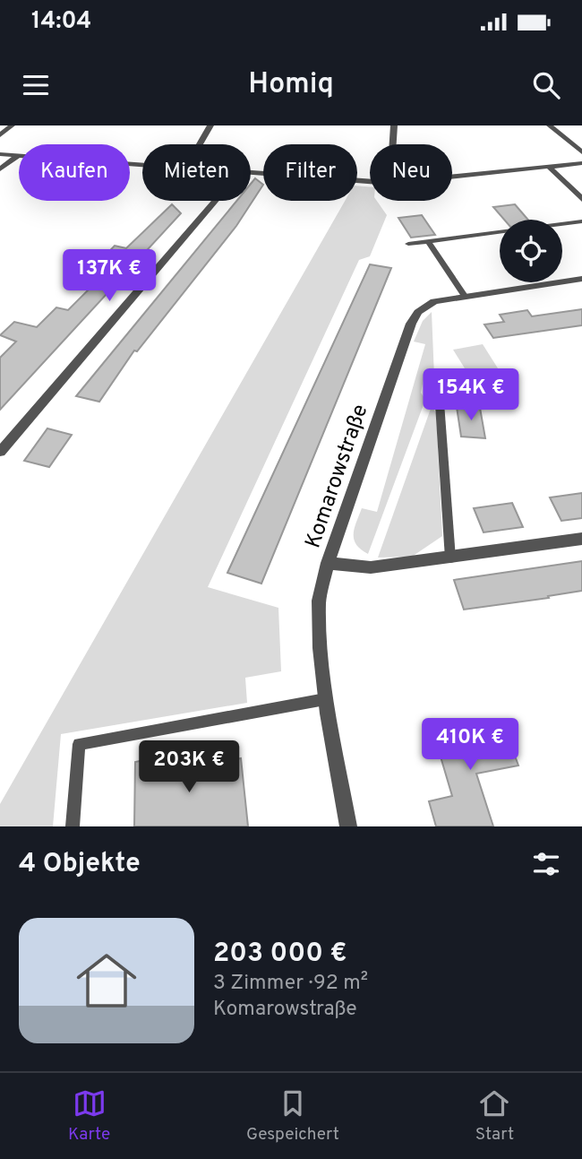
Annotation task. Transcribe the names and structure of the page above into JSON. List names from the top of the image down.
{
  "streets": {
    "street": ["Komarowstraße"]
  },
  "page": {
    "status": "14:04",
    "header": "Homiq",
    "chip": [
      "Kaufen",
      "Mieten",
      "Filter",
      "Neu"
    ],
    "price": [
      "137K €",
      "154K €",
      "410K €",
      "203K €"
    ],
    "heading": "4 Objekte",
    "list": [
      {
        "name": "203 000 €",
        "note": "3 Zimmer · 92 m² · Komarowstraße"
      }
    ],
    "tabs": ["Karte", "Gespeichert", "Start"]
  }
}
